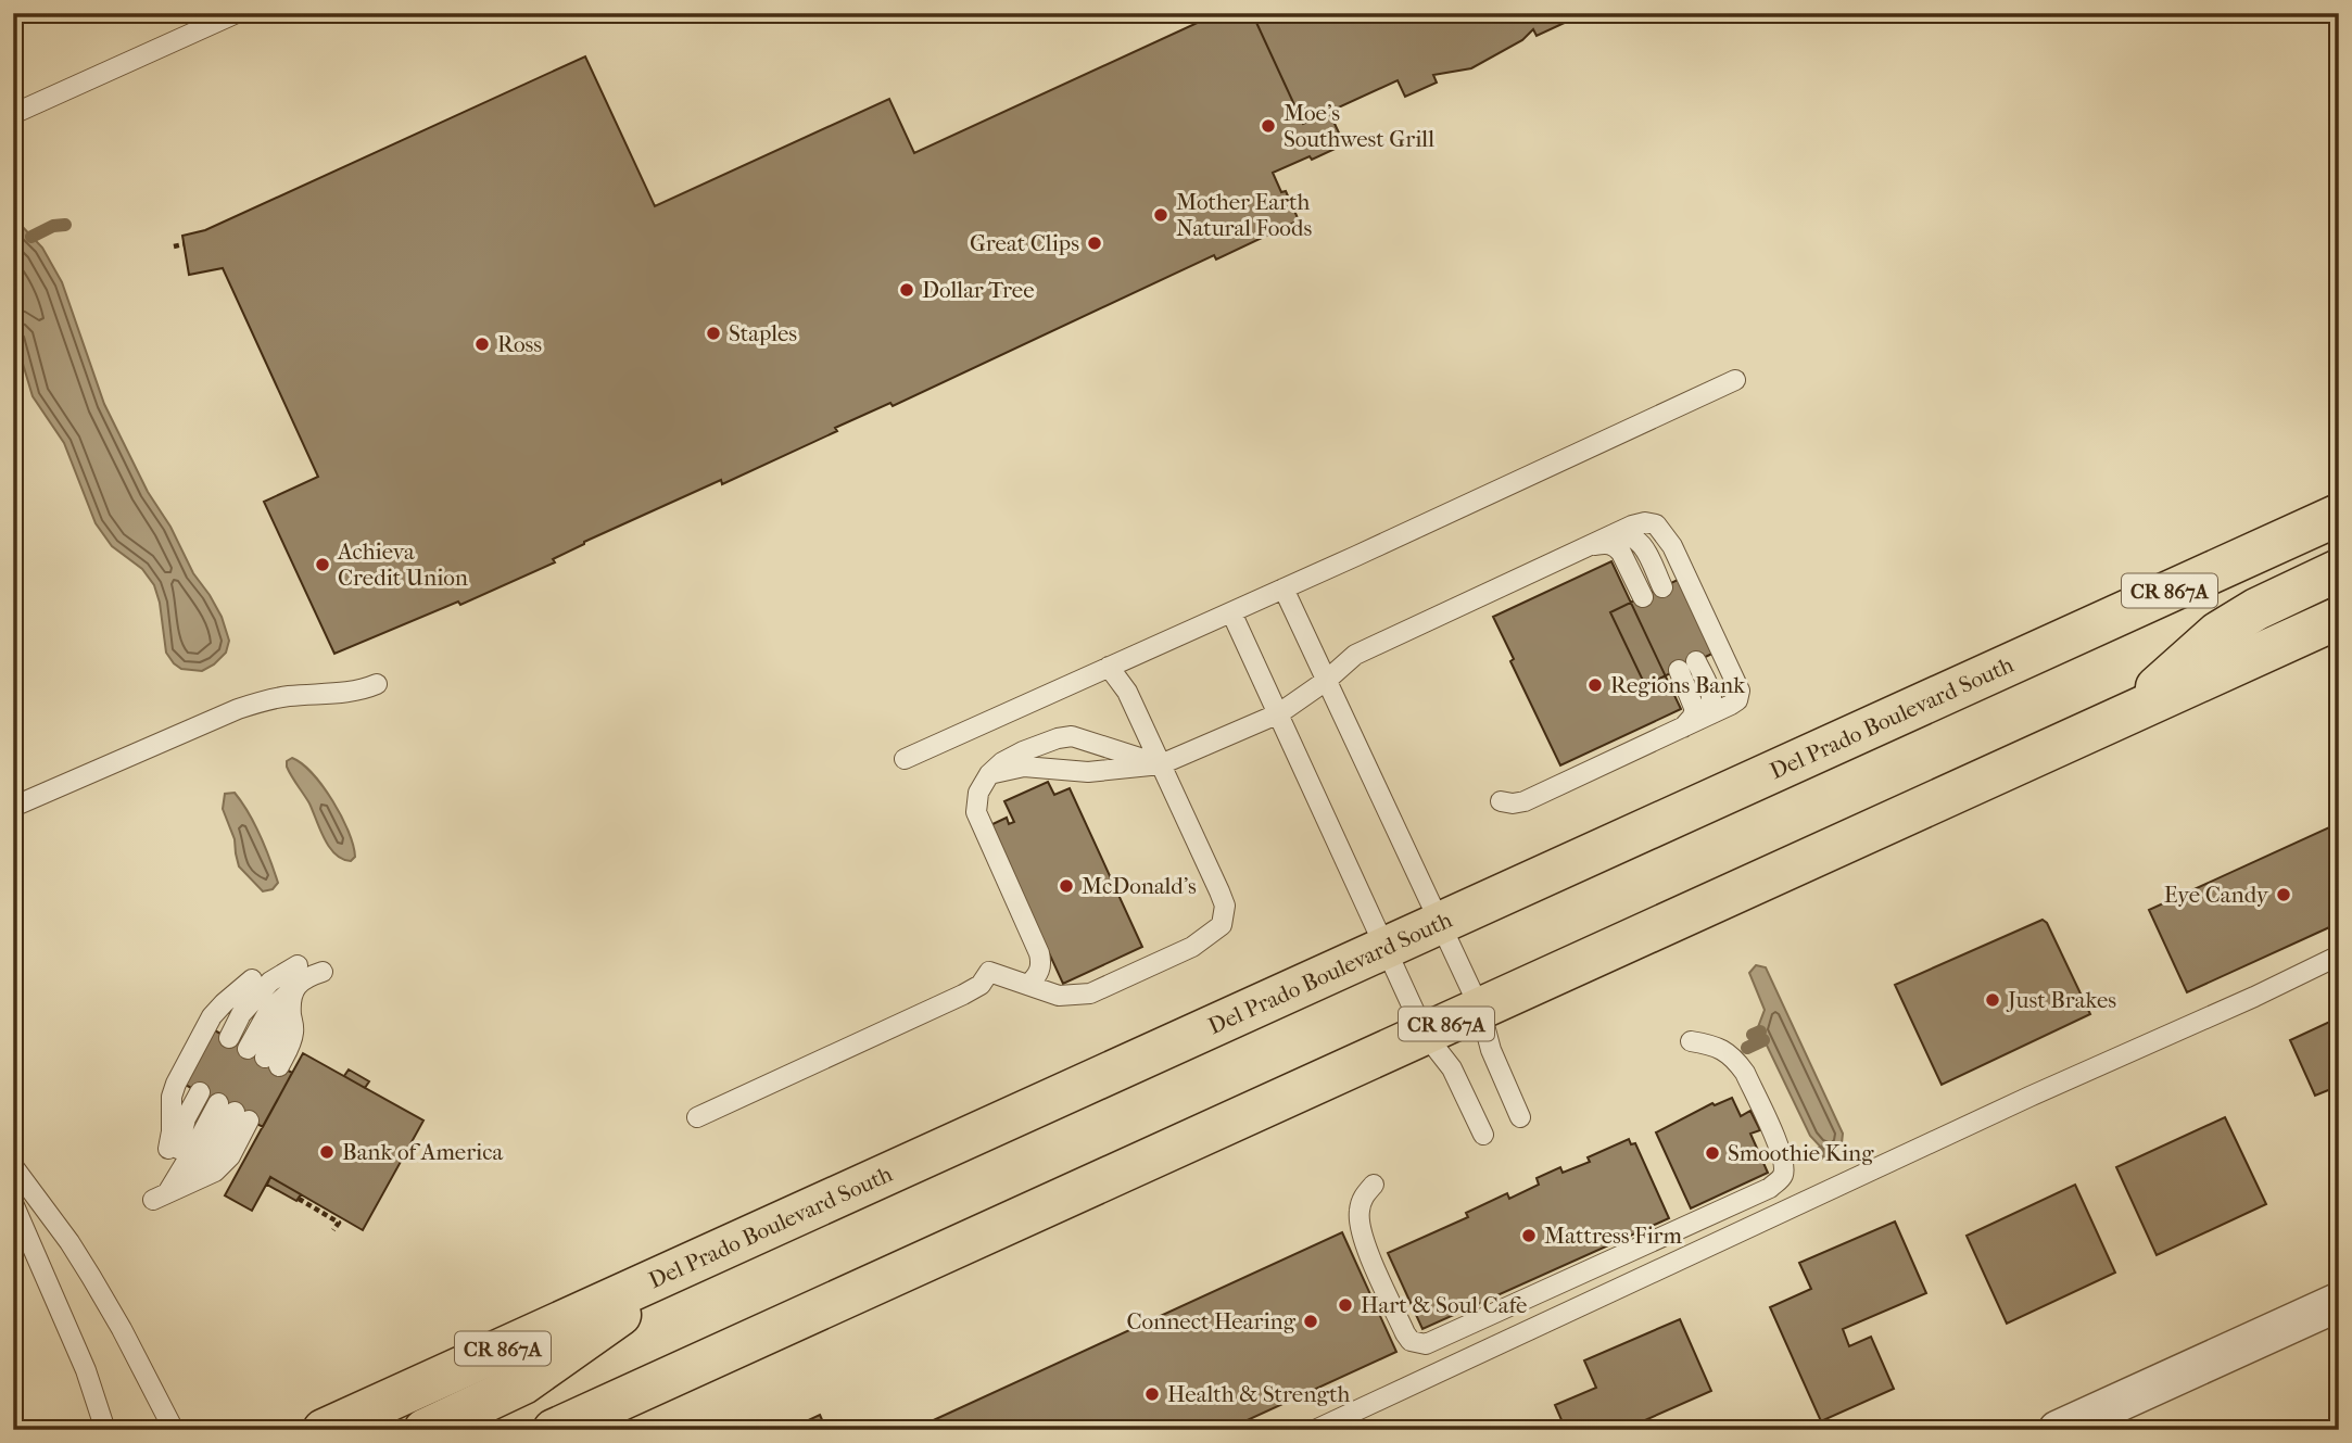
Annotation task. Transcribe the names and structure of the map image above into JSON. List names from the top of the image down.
{
  "streets": {
    "main road": ["CR 867A", "Del Prado Boulevard South"]
  },
  "places": [
    "Moe's Southwest Grill",
    "Mother Earth Natural Foods",
    "Great Clips",
    "Dollar Tree",
    "Staples",
    "Ross",
    "Achieva Credit Union",
    "Regions Bank",
    "McDonald's",
    "Eye Candy",
    "Just Brakes",
    "Bank of America",
    "Smoothie King",
    "Mattress Firm",
    "Hart & Soul Cafe",
    "Connect Hearing",
    "Health & Strength"
  ]
}
